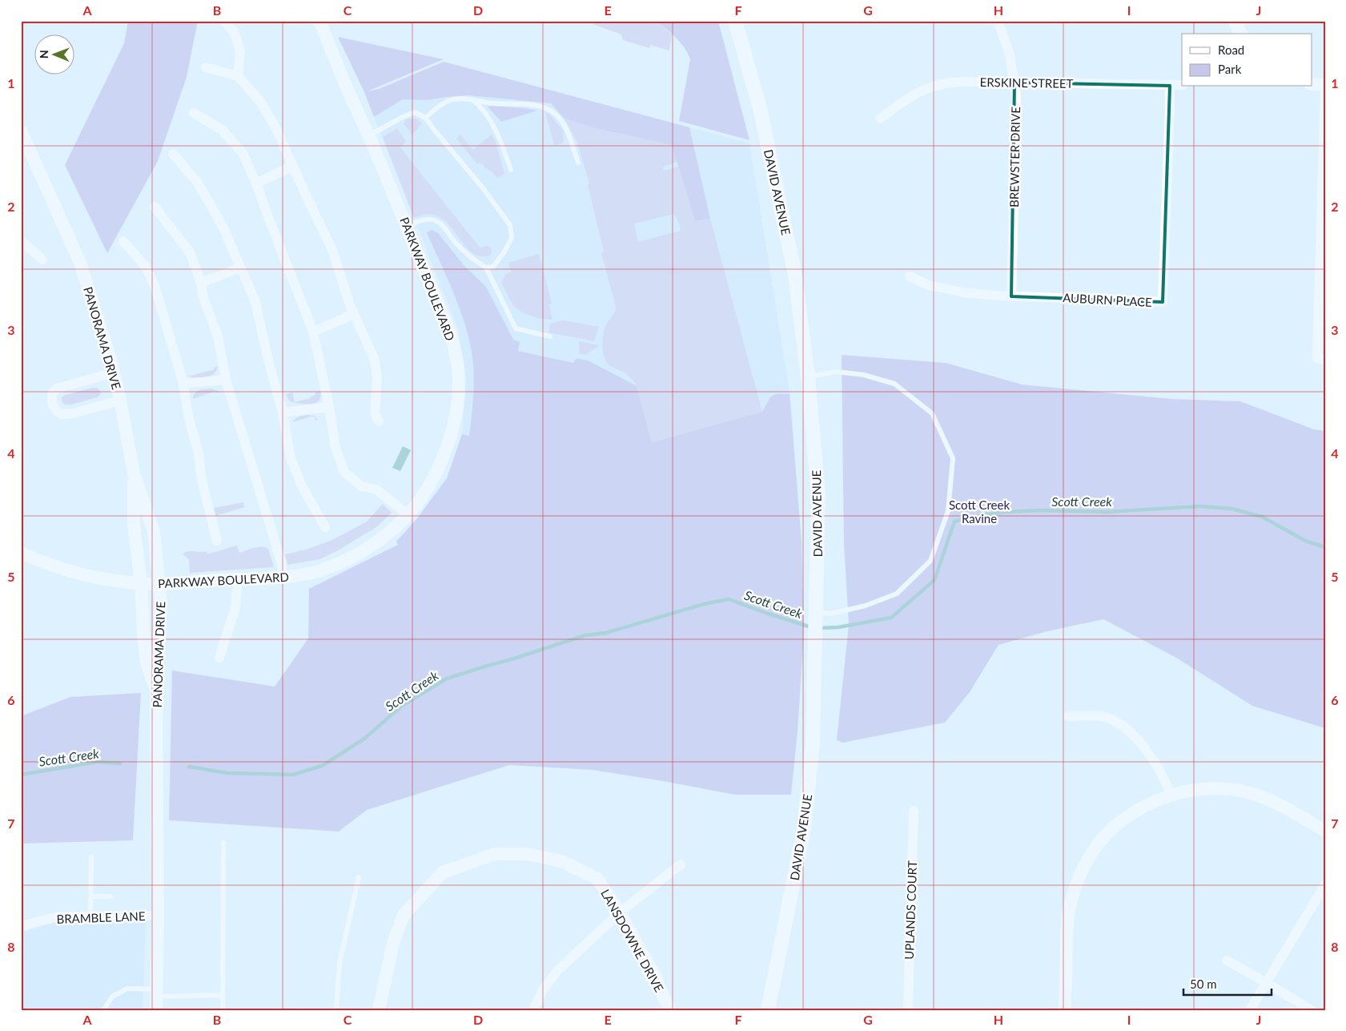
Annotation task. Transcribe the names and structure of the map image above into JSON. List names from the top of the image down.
{
  "streets": {
    "main road": ["DAVID AVENUE"],
    "street": [
      "ERSKINE STREET",
      "BREWSTER DRIVE",
      "PARKWAY BOULEVARD",
      "AUBURN PLACE",
      "PANORAMA DRIVE",
      "UPLANDS COURT",
      "BRAMBLE LANE",
      "LANSDOWNE DRIVE"
    ]
  },
  "crossings": [
    ["ERSKINE STREET", "BREWSTER DRIVE"],
    ["ERSKINE STREET", "AUBURN PLACE"],
    ["BREWSTER DRIVE", "AUBURN PLACE"],
    ["PARKWAY BOULEVARD", "PANORAMA DRIVE"],
    ["PANORAMA DRIVE", "BRAMBLE LANE"]
  ],
  "water": ["Scott Creek"],
  "parks": ["Scott Creek Ravine"],
  "legend": ["Road", "Park"],
  "scale_bar": "50 m",
  "north": "left",
  "grid": {
    "columns": [
      "A",
      "B",
      "C",
      "D",
      "E",
      "F",
      "G",
      "H",
      "I",
      "J"
    ],
    "rows": [
      "1",
      "2",
      "3",
      "4",
      "5",
      "6",
      "7",
      "8"
    ]
  }
}
